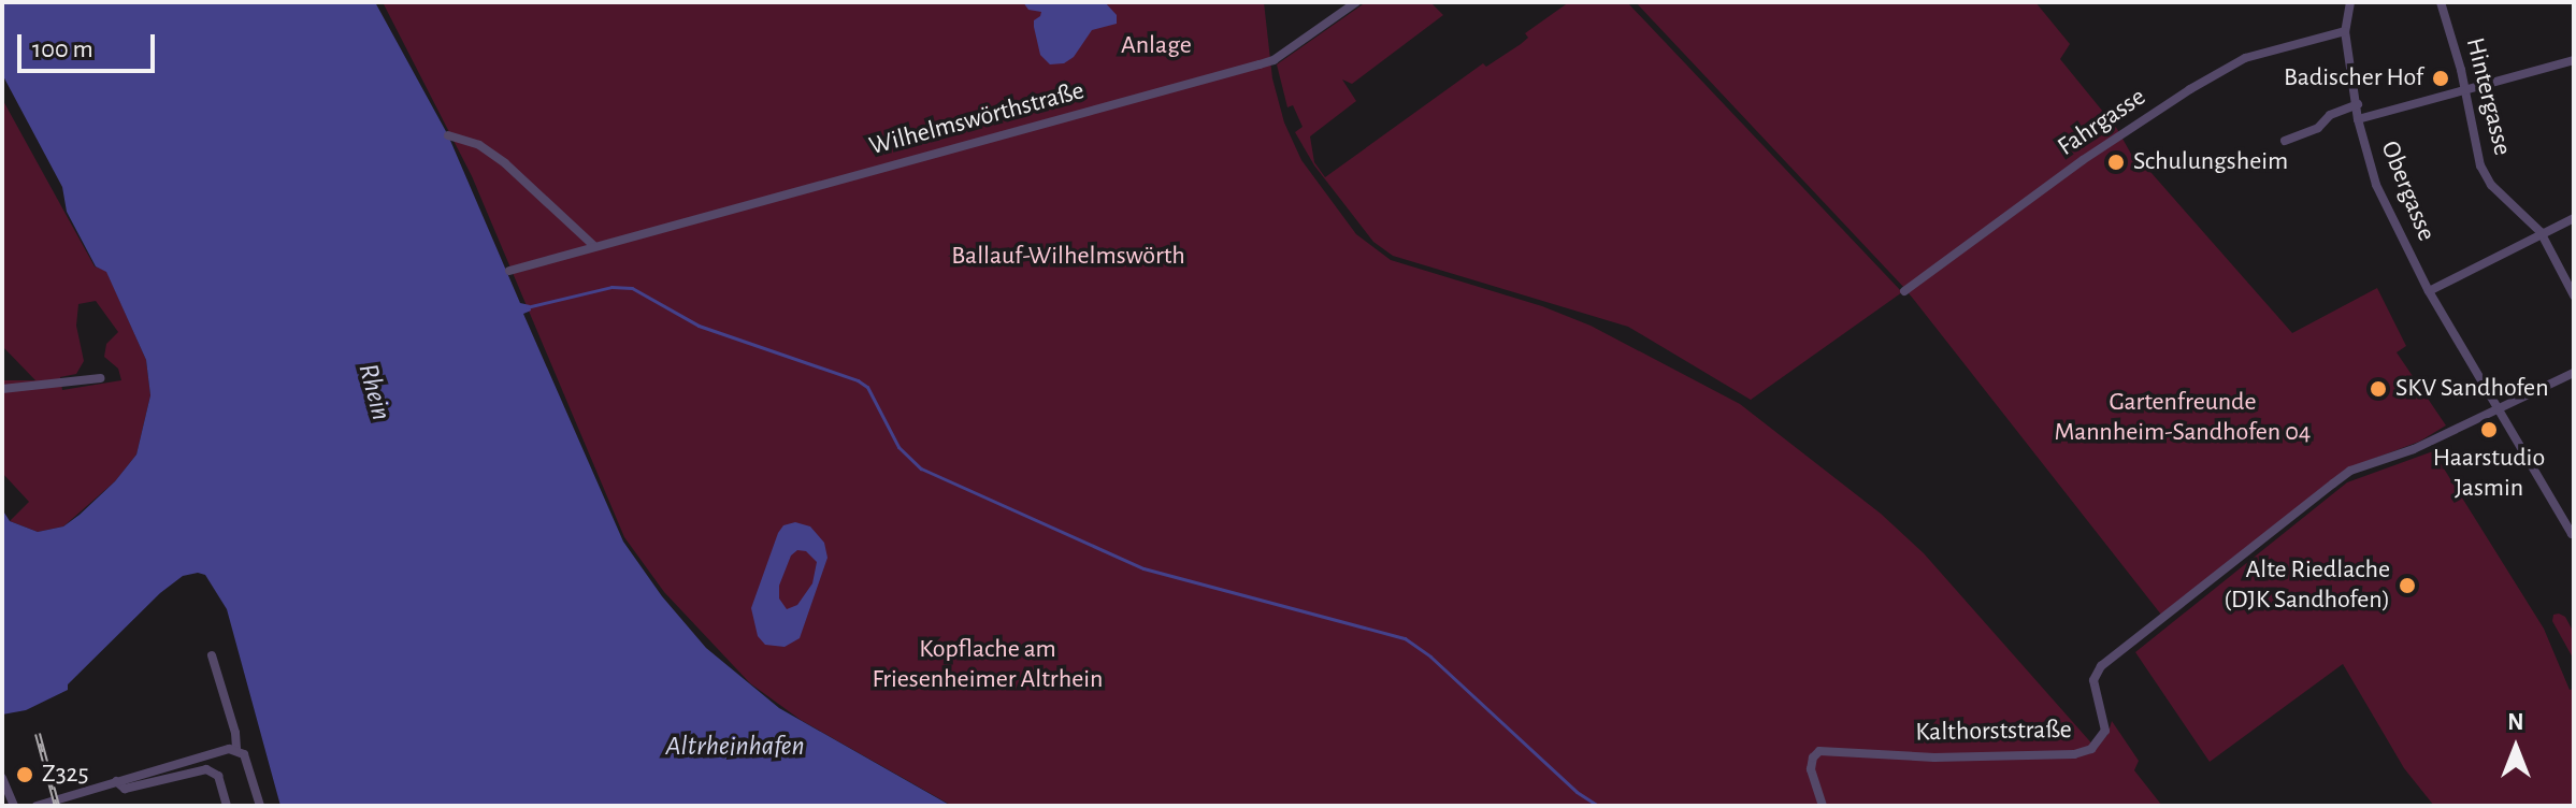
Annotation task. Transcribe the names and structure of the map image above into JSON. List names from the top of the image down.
{
  "streets": {
    "street": [
      "Hintergasse",
      "Wilhelmswörthstraße",
      "Fahrgasse",
      "Obergasse",
      "Kalthorststraße"
    ]
  },
  "crossings": [
    ["Fahrgasse", "Obergasse"],
    ["Obergasse", "Kalthorststraße"]
  ],
  "water": ["Rhein", "Altrheinhafen"],
  "parks": [
    "Anlage",
    "Ballauf-Wilhelmswörth",
    "Gartenfreunde Mannheim-Sandhofen 04",
    "Kopflache am Friesenheimer Altrhein"
  ],
  "places": [
    "Badischer Hof",
    "Schulungsheim",
    "SKV Sandhofen",
    "Haarstudio Jasmin",
    "Alte Riedlache (DJK Sandhofen)",
    "Z325"
  ],
  "scale_bar": "100 m",
  "north": "top"
}
